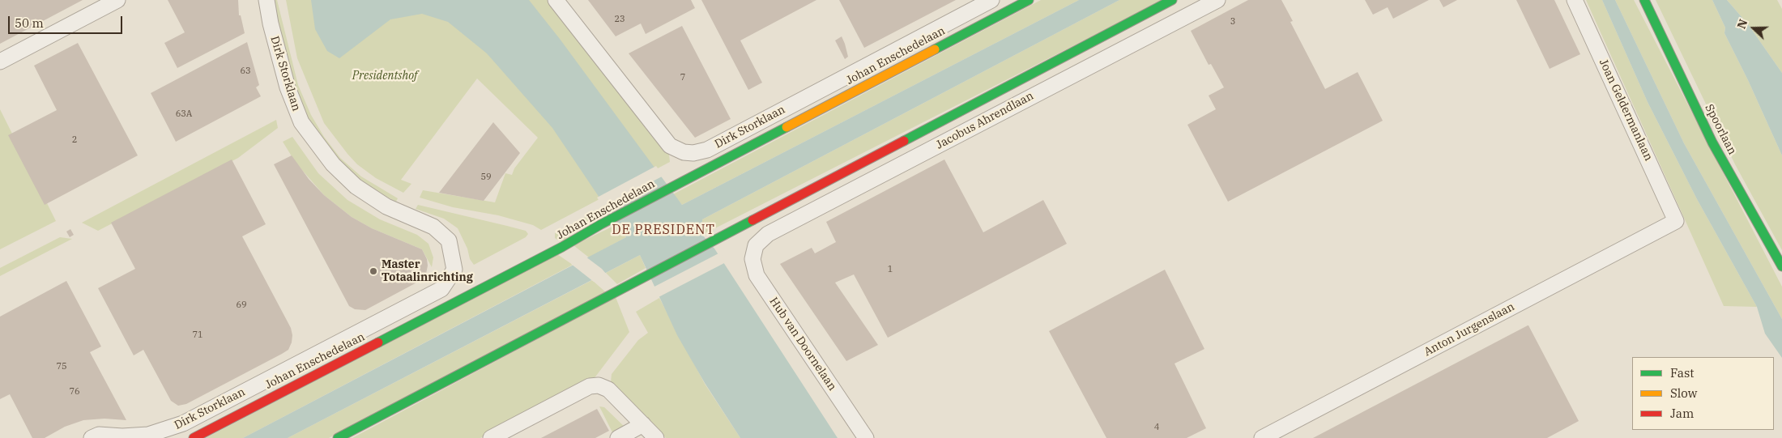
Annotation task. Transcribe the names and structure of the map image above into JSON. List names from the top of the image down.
{
  "streets": {
    "street": [
      "Johan Enschedelaan",
      "Dirk Storklaan",
      "Joan Geldermanlaan",
      "Jacobus Ahrendlaan",
      "Spoorlaan",
      "Anton Jurgenslaan",
      "Hub van Doornelaan"
    ]
  },
  "crossings": [
    ["Joan Geldermanlaan", "Anton Jurgenslaan"],
    ["Jacobus Ahrendlaan", "Hub van Doornelaan"]
  ],
  "districts": ["DE PRESIDENT"],
  "parks": ["Presidentshof"],
  "places": ["Master Totaalinrichting"],
  "house_numbers": [
    "23",
    "3",
    "63",
    "7",
    "63A",
    "2",
    "59",
    "1",
    "69",
    "71",
    "75",
    "76",
    "4"
  ],
  "legend": ["Fast", "Slow", "Jam"],
  "scale_bar": "50 m",
  "north": "left"
}
